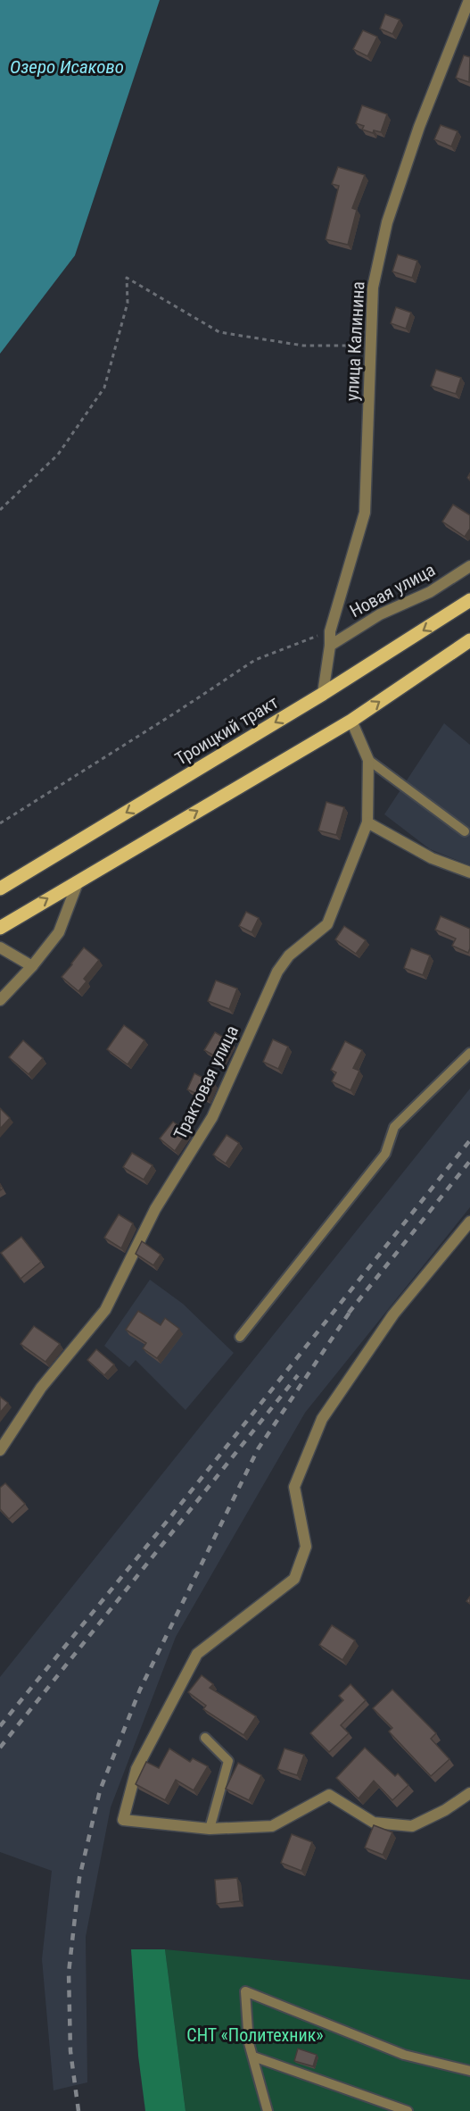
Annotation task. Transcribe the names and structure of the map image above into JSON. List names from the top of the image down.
{
  "streets": {
    "main road": ["Троицкий тракт"],
    "street": ["улица Калинина", "Новая улица", "Трактовая улица"]
  },
  "crossings": [
    ["улица Калинина", "Новая улица"],
    ["улица Калинина", "Троицкий тракт"]
  ],
  "water": ["Озеро Исаково"],
  "parks": ["СНТ «Политехник»"]
}
